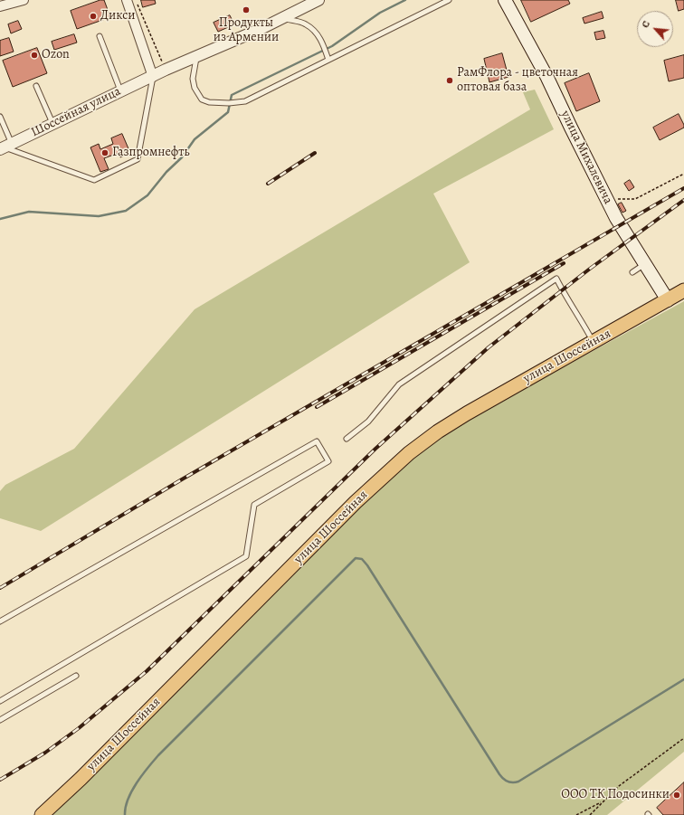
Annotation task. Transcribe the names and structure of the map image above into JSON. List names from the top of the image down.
{
  "streets": {
    "main road": ["улица Михалевича", "улица Шоссейная"],
    "street": ["Шоссейная улица"]
  },
  "crossings": [
    ["улица Михалевича", "улица Шоссейная"]
  ],
  "places": [
    "Продукты из Армении",
    "Дикси",
    "Ozon",
    "РамФлора - цветочная оптовая база",
    "Газпромнефть",
    "ООО ТК Подосинки"
  ],
  "north": "top left"
}
